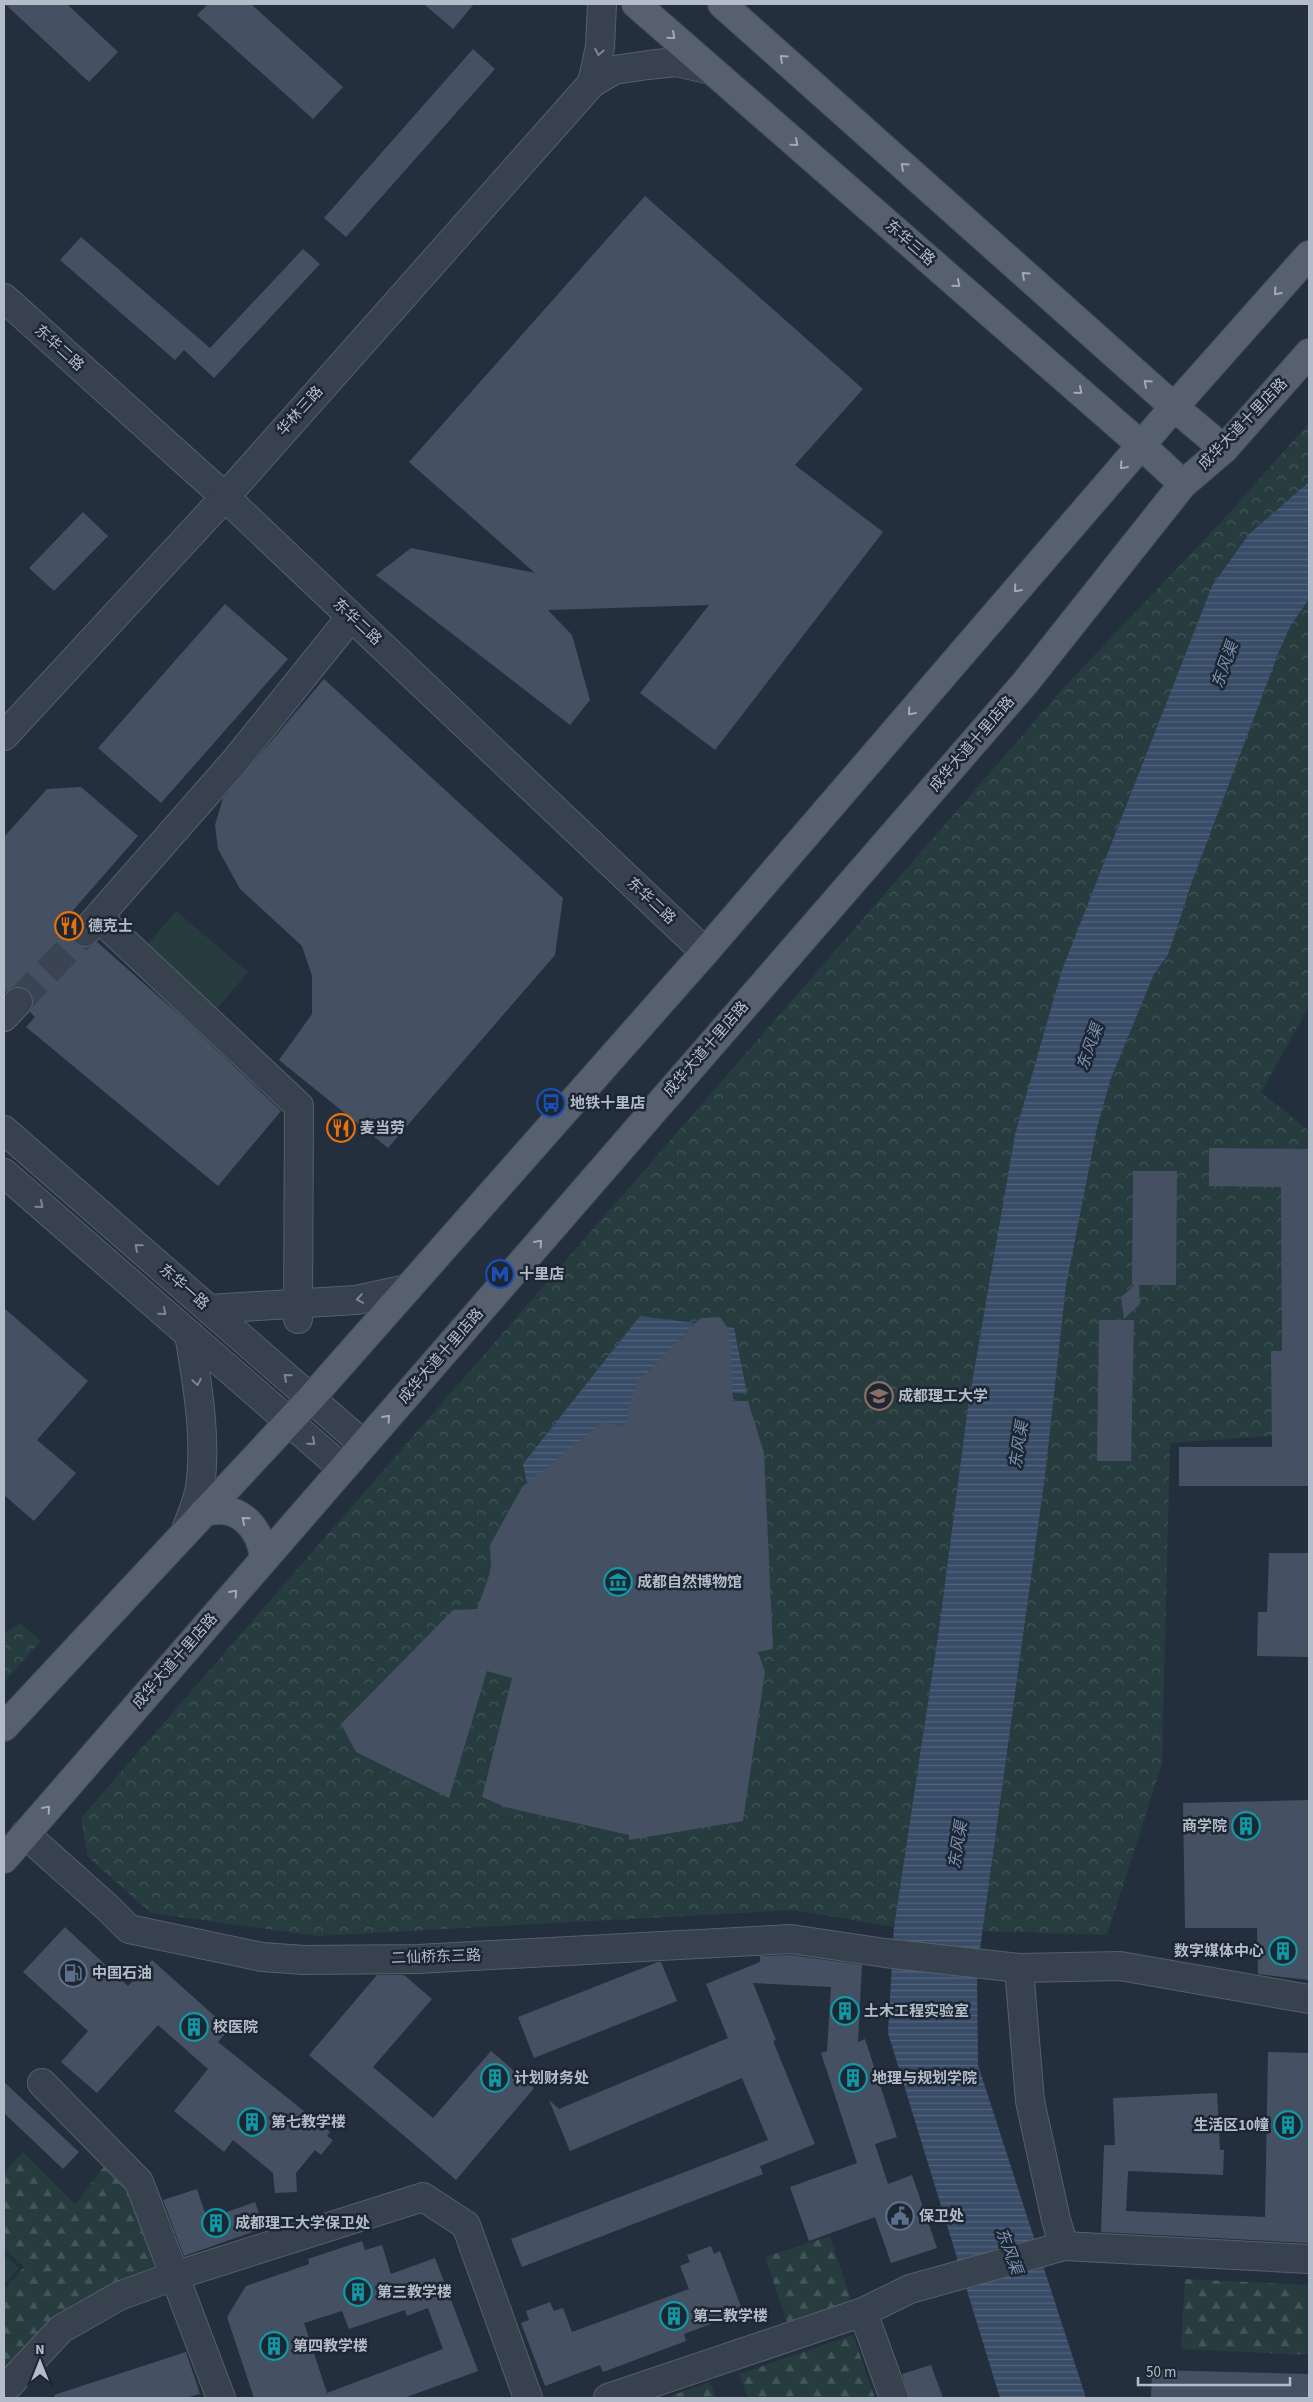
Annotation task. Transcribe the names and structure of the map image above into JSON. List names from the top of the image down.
{
  "streets": {
    "main road": ["东华三路", "成华大道十里店路"],
    "street": [
      "东华二路",
      "华林三路",
      "东华一路",
      "二仙桥东三路"
    ]
  },
  "crossings": [
    ["东华三路", "成华大道十里店路"],
    ["东华二路", "华林三路"],
    ["成华大道十里店路", "东华一路"],
    ["成华大道十里店路", "二仙桥东三路"]
  ],
  "water": ["东风渠"],
  "places": {
    "restaurant": ["德克士", "麦当劳"],
    "bus stop": ["地铁十里店"],
    "metro station": ["十里店"],
    "school or university": ["成都理工大学"],
    "museum": ["成都自然博物馆"],
    "building": [
      "商学院",
      "数字媒体中心",
      "土木工程实验室",
      "校医院",
      "计划财务处",
      "地理与规划学院",
      "第七教学楼",
      "生活区10幢",
      "成都理工大学保卫处",
      "第三教学楼",
      "第二教学楼",
      "第四教学楼"
    ],
    "fuel station": ["中国石油"],
    "public building": ["保卫处"]
  },
  "scale_bar": "50 m",
  "north": "top"
}
